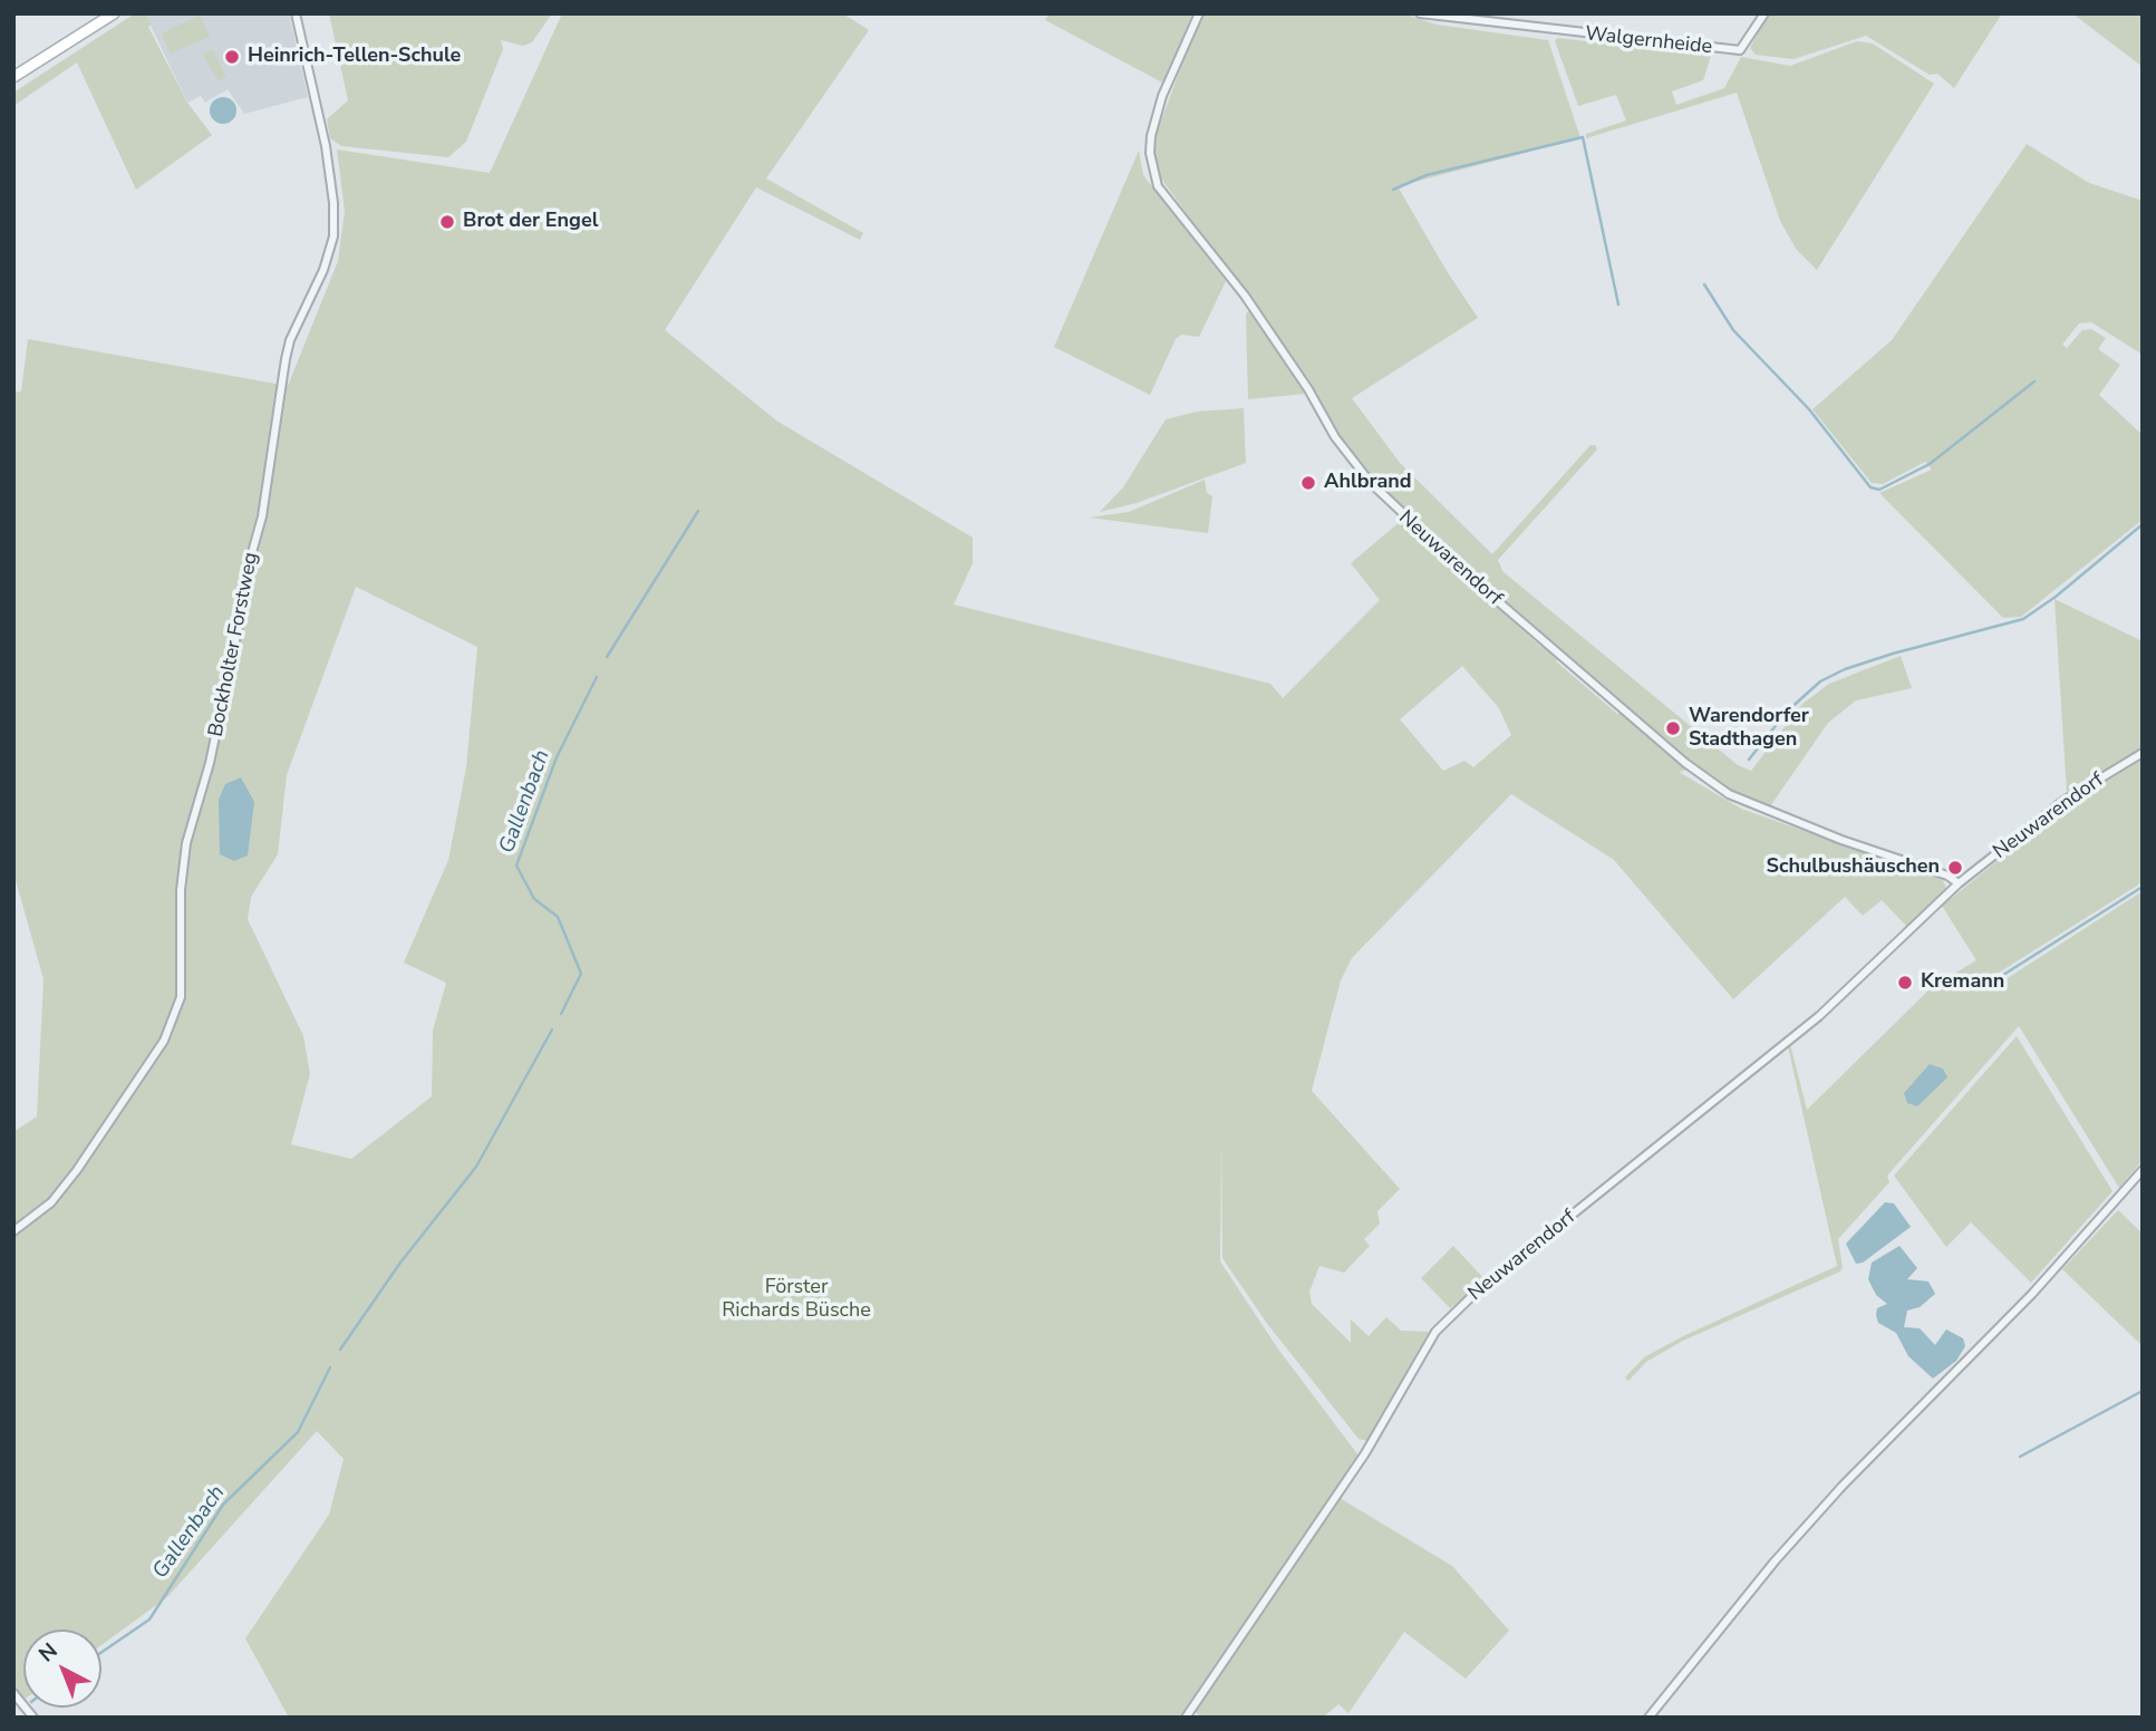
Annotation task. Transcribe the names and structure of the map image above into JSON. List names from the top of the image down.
{
  "streets": {
    "street": ["Walgernheide", "Neuwarendorf", "Bockholter Forstweg"]
  },
  "water": ["Gallenbach"],
  "parks": ["Förster Richards Büsche"],
  "places": [
    "Heinrich-Tellen-Schule",
    "Brot der Engel",
    "Ahlbrand",
    "Warendorfer Stadthagen",
    "Schulbushäuschen",
    "Kremann"
  ],
  "north": "top left"
}
